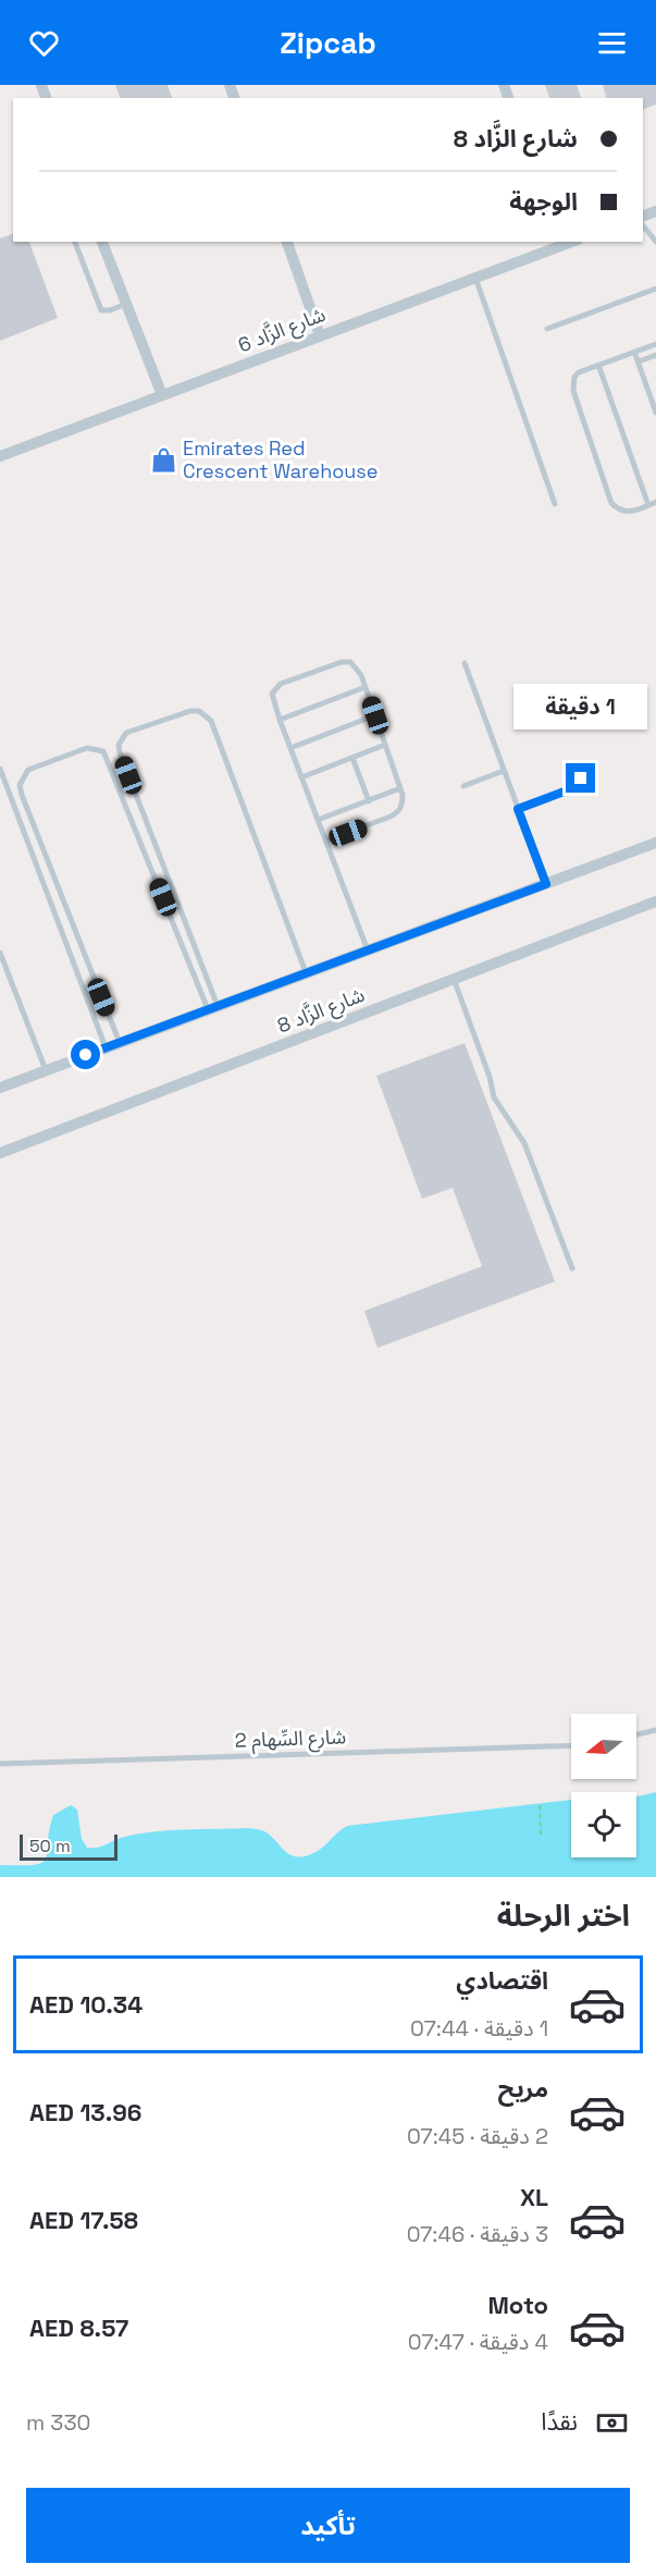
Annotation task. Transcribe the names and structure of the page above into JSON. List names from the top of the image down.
{
  "streets": {
    "street": ["شارع الزَّاد 6", "شارع الزَّاد 8"],
    "lane": ["شارع السِّهام 2"]
  },
  "places": {
    "shop": ["Emirates Red Crescent Warehouse"]
  },
  "scale_bar": "50 m",
  "north": "left",
  "page": {
    "header": "Zipcab",
    "banner": ["شارع الزَّاد 8", "الوجهة"],
    "bubble": "1 دقيقة",
    "scale": "50 m",
    "heading": "اختر الرحلة",
    "list": [
      {
        "name": "اقتصادي",
        "note": "1 دقيقة · 07:44",
        "value": "AED 10.34"
      },
      {
        "name": "مريح",
        "note": "2 دقيقة · 07:45",
        "value": "AED 13.96"
      },
      {
        "name": "XL",
        "note": "3 دقيقة · 07:46",
        "value": "AED 17.58"
      },
      {
        "name": "Moto",
        "note": "4 دقيقة · 07:47",
        "value": "AED 8.57"
      }
    ],
    "pay": ["نقدًا", "330 m"],
    "buttons": "تأكيد"
  }
}
